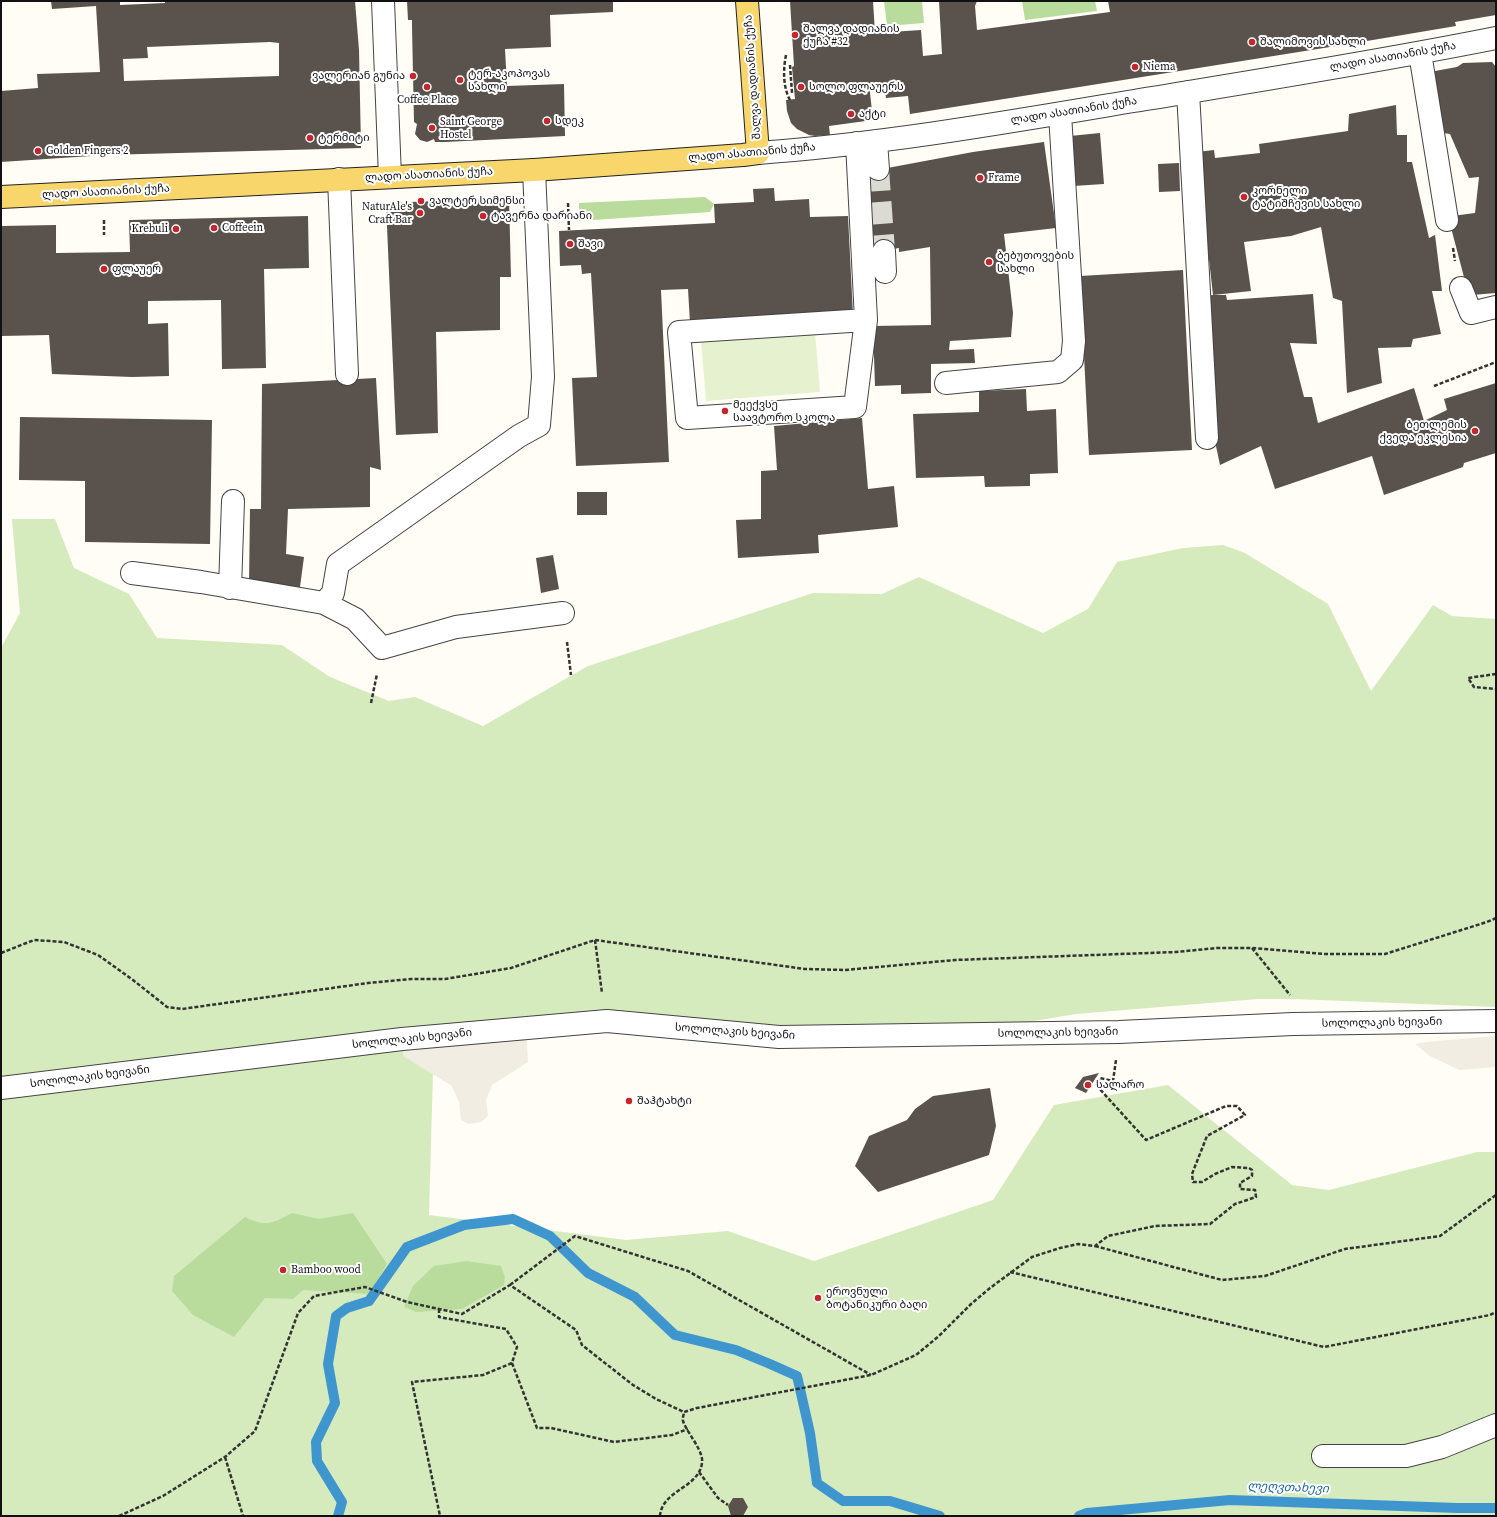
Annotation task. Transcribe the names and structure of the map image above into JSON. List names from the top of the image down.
{
  "streets": {
    "main road": ["ლადო ასათიანის ქუჩა", "შალვა დადიანის ქუჩა"],
    "street": ["სოლოლაკის ხეივანი"]
  },
  "crossings": [
    ["ლადო ასათიანის ქუჩა", "შალვა დადიანის ქუჩა"]
  ],
  "water": ["ლეღვთახევი"],
  "places": [
    "შალვა დადიანის ქუჩა #32",
    "შალიმოვის სახლი",
    "Niema",
    "ვალერიან გუნია",
    "ტერ-აკოპოვას სახლი",
    "Coffee Place",
    "სოლო ფლაუერს",
    "აქტი",
    "სდეკ",
    "Saint George Hostel",
    "ტერმიტი",
    "Golden Fingers 2",
    "Frame",
    "კორნელი ტატიშჩევის სახლი",
    "ვალტერ სიმენსი",
    "NaturAle's Craft Bar",
    "ტავერნა დარიანი",
    "Coffeein",
    "Krebuli",
    "შავი",
    "ბებუთოვების სახლი",
    "ფლაუერ",
    "მეექვსე საავტორო სკოლა",
    "ბეთლემის ქვედა ეკლესია",
    "სალარო",
    "შაჰტახტი",
    "Bamboo wood",
    "ეროვნული ბოტანიკური ბაღი"
  ]
}
